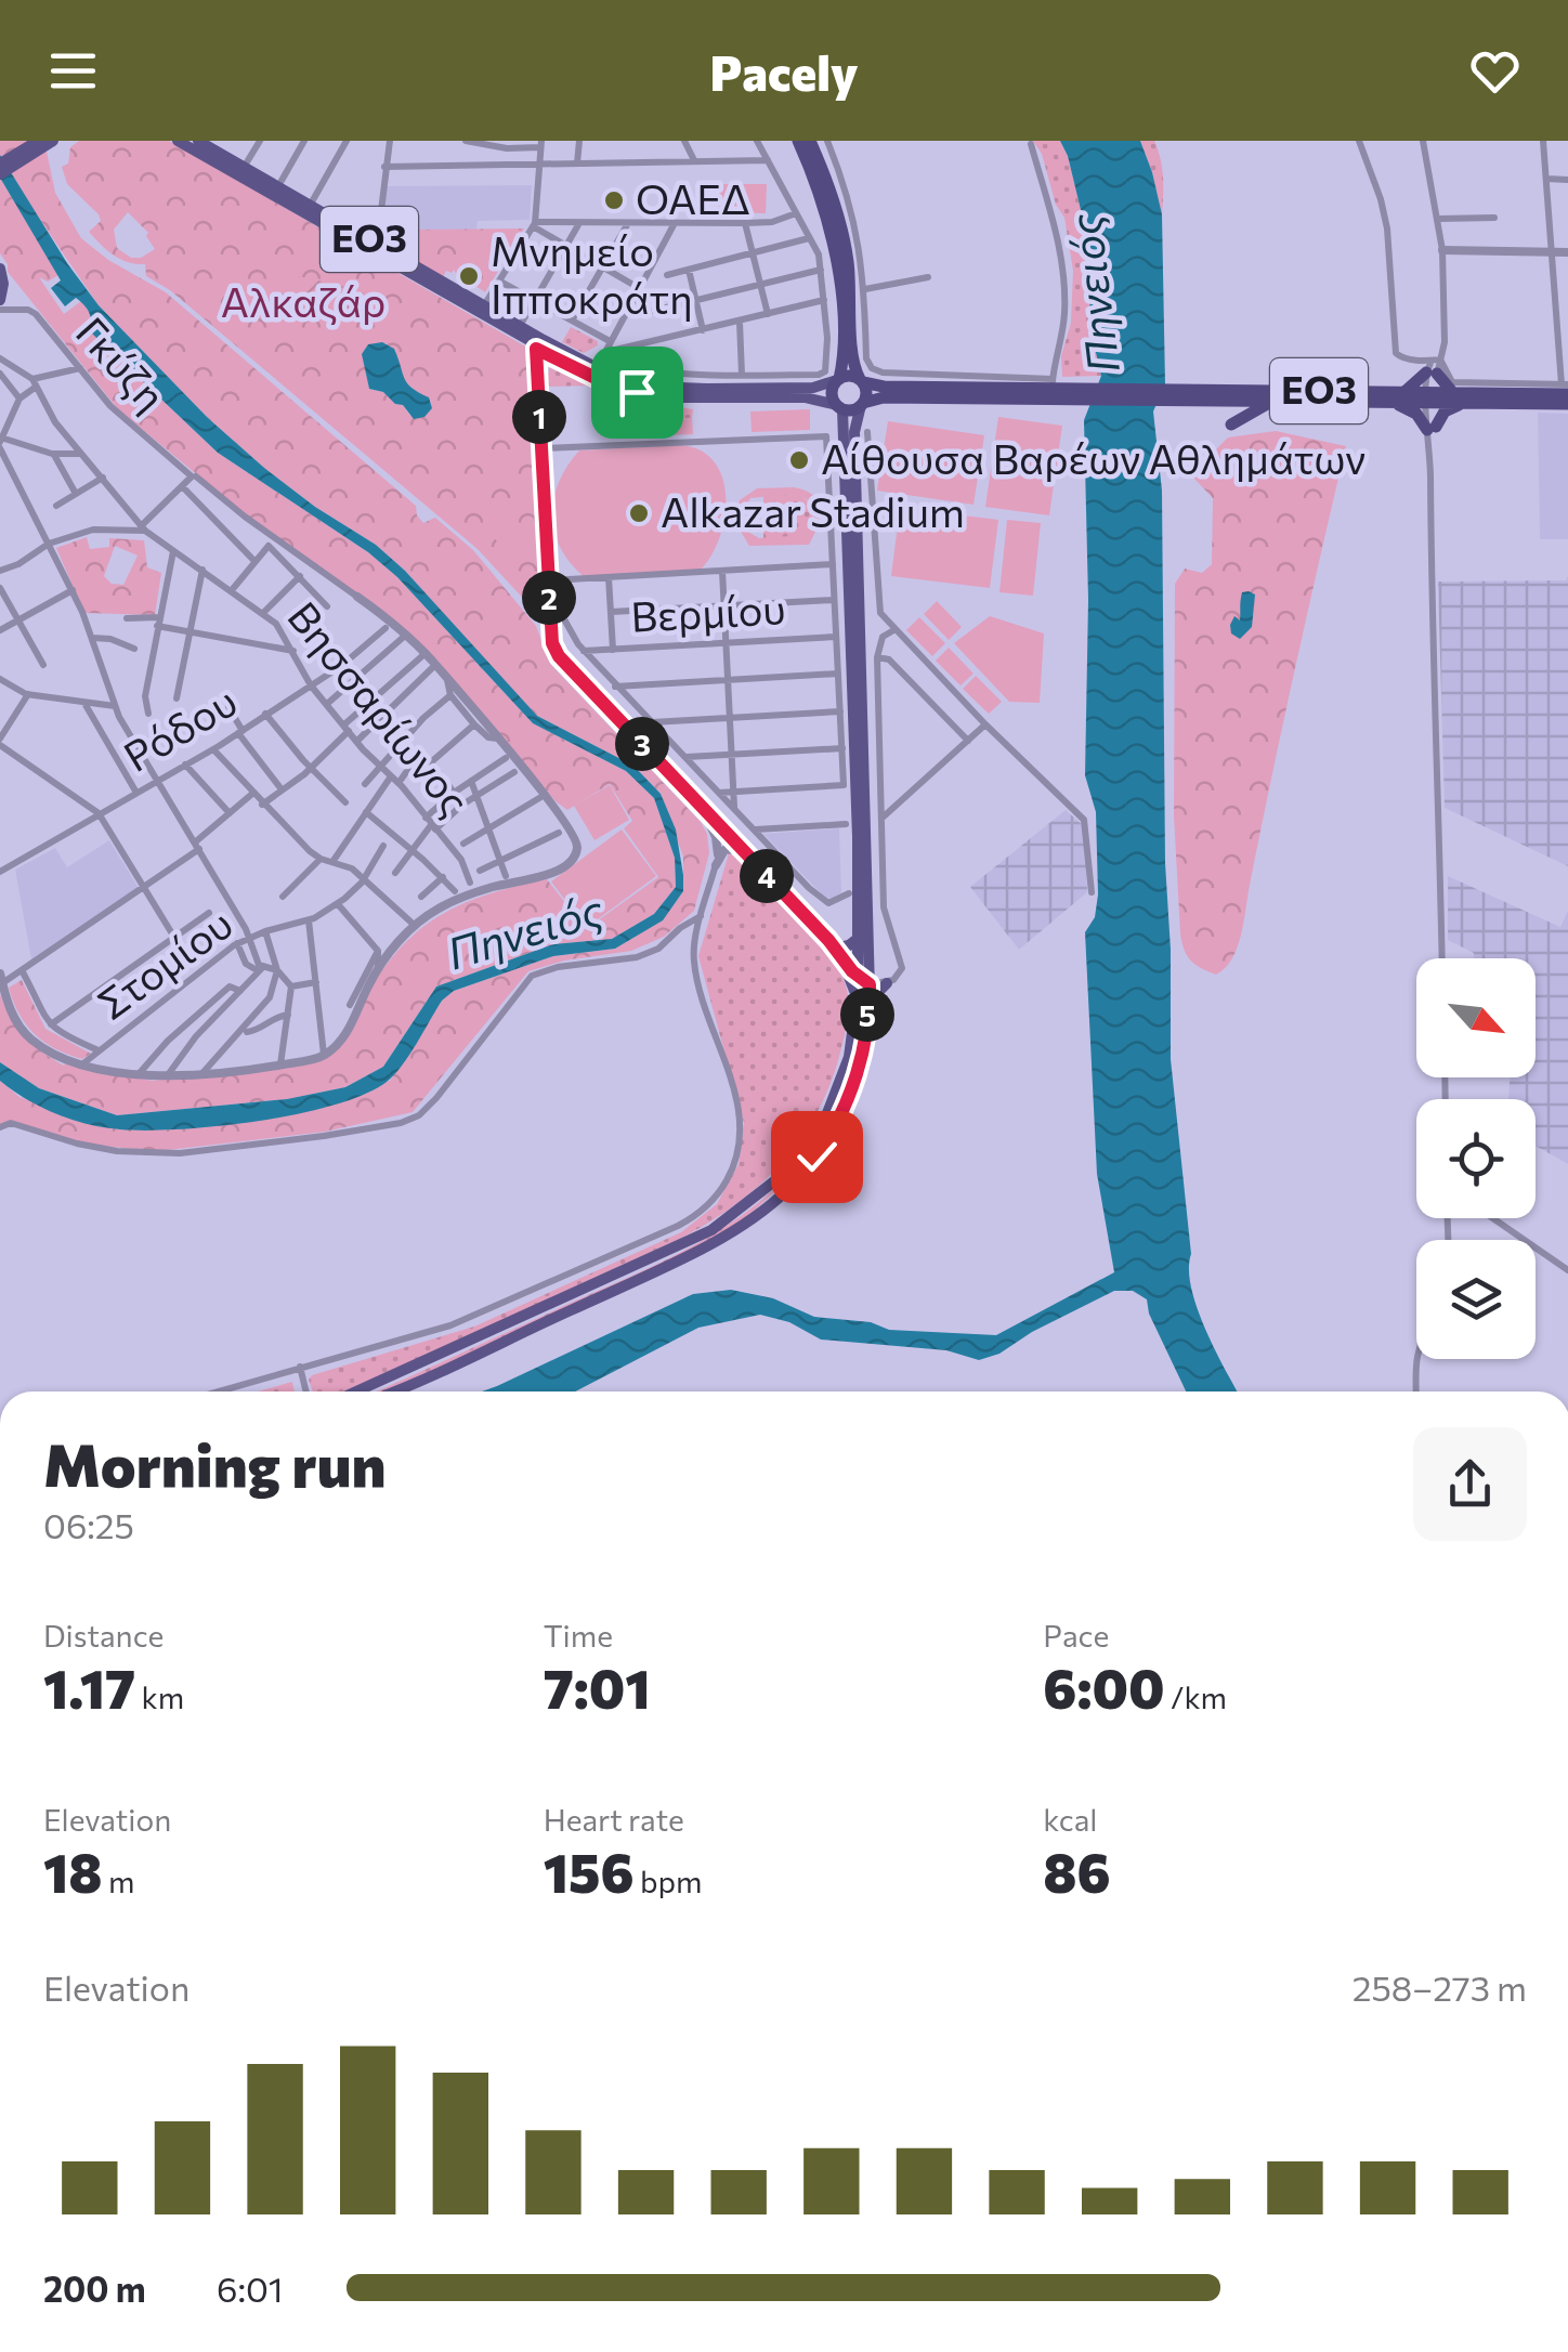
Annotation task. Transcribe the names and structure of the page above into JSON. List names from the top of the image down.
{
  "streets": {
    "highway": ["ΕΟ3"],
    "street": [
      "Γκύζη",
      "Βερμίου",
      "Βησσαρίωνος",
      "Ρόδου",
      "Στομίου"
    ]
  },
  "crossings": [
    ["Βησσαρίωνος", "Ρόδου"]
  ],
  "water": ["Πηνειός"],
  "parks": ["Αλκαζάρ"],
  "places": [
    "ΟΑΕΔ",
    "Μνημείο Ιπποκράτη",
    "Αίθουσα Βαρέων Αθλημάτων",
    "Alkazar Stadium"
  ],
  "north": "bottom right",
  "page": {
    "header": "Pacely",
    "pins": [
      "1",
      "2",
      "3",
      "4",
      "5"
    ],
    "heading": ["Morning run", "06:25"],
    "stats": [
      ["Distance", "1.17 km"],
      ["Time", "7:01"],
      ["Pace", "6:00 /km"],
      ["Elevation", "18 m"],
      ["Heart rate", "156 bpm"],
      ["kcal", "86"]
    ],
    "chart": ["Elevation", "258–273 m"],
    "list": [
      {
        "name": "200 m",
        "note": "6:01"
      }
    ]
  }
}
